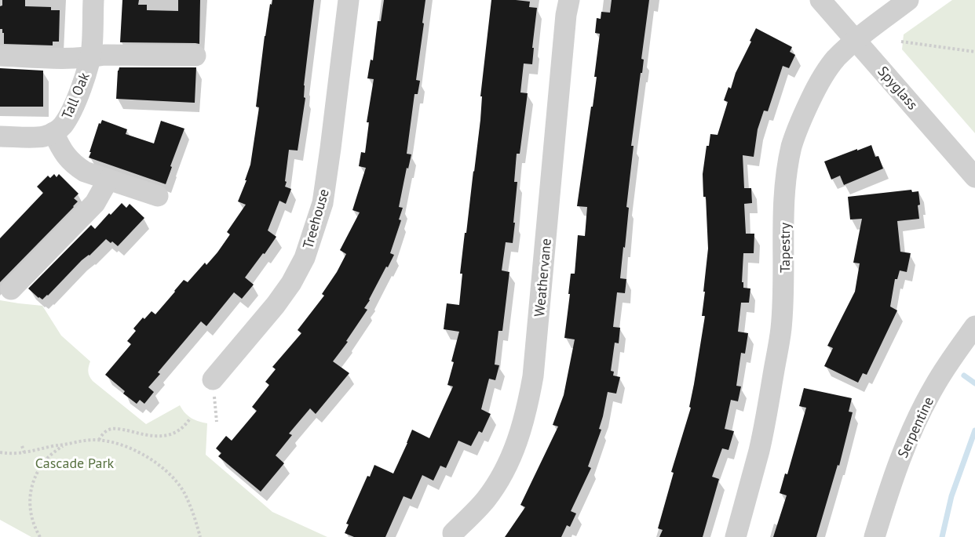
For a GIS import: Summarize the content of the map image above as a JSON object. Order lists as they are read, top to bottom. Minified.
{"streets":{"street":["Spyglass","Tall Oak","Treehouse","Tapestry","Weathervane","Serpentine"]},"crossings":[["Spyglass","Tapestry"]],"parks":["Cascade Park"]}
